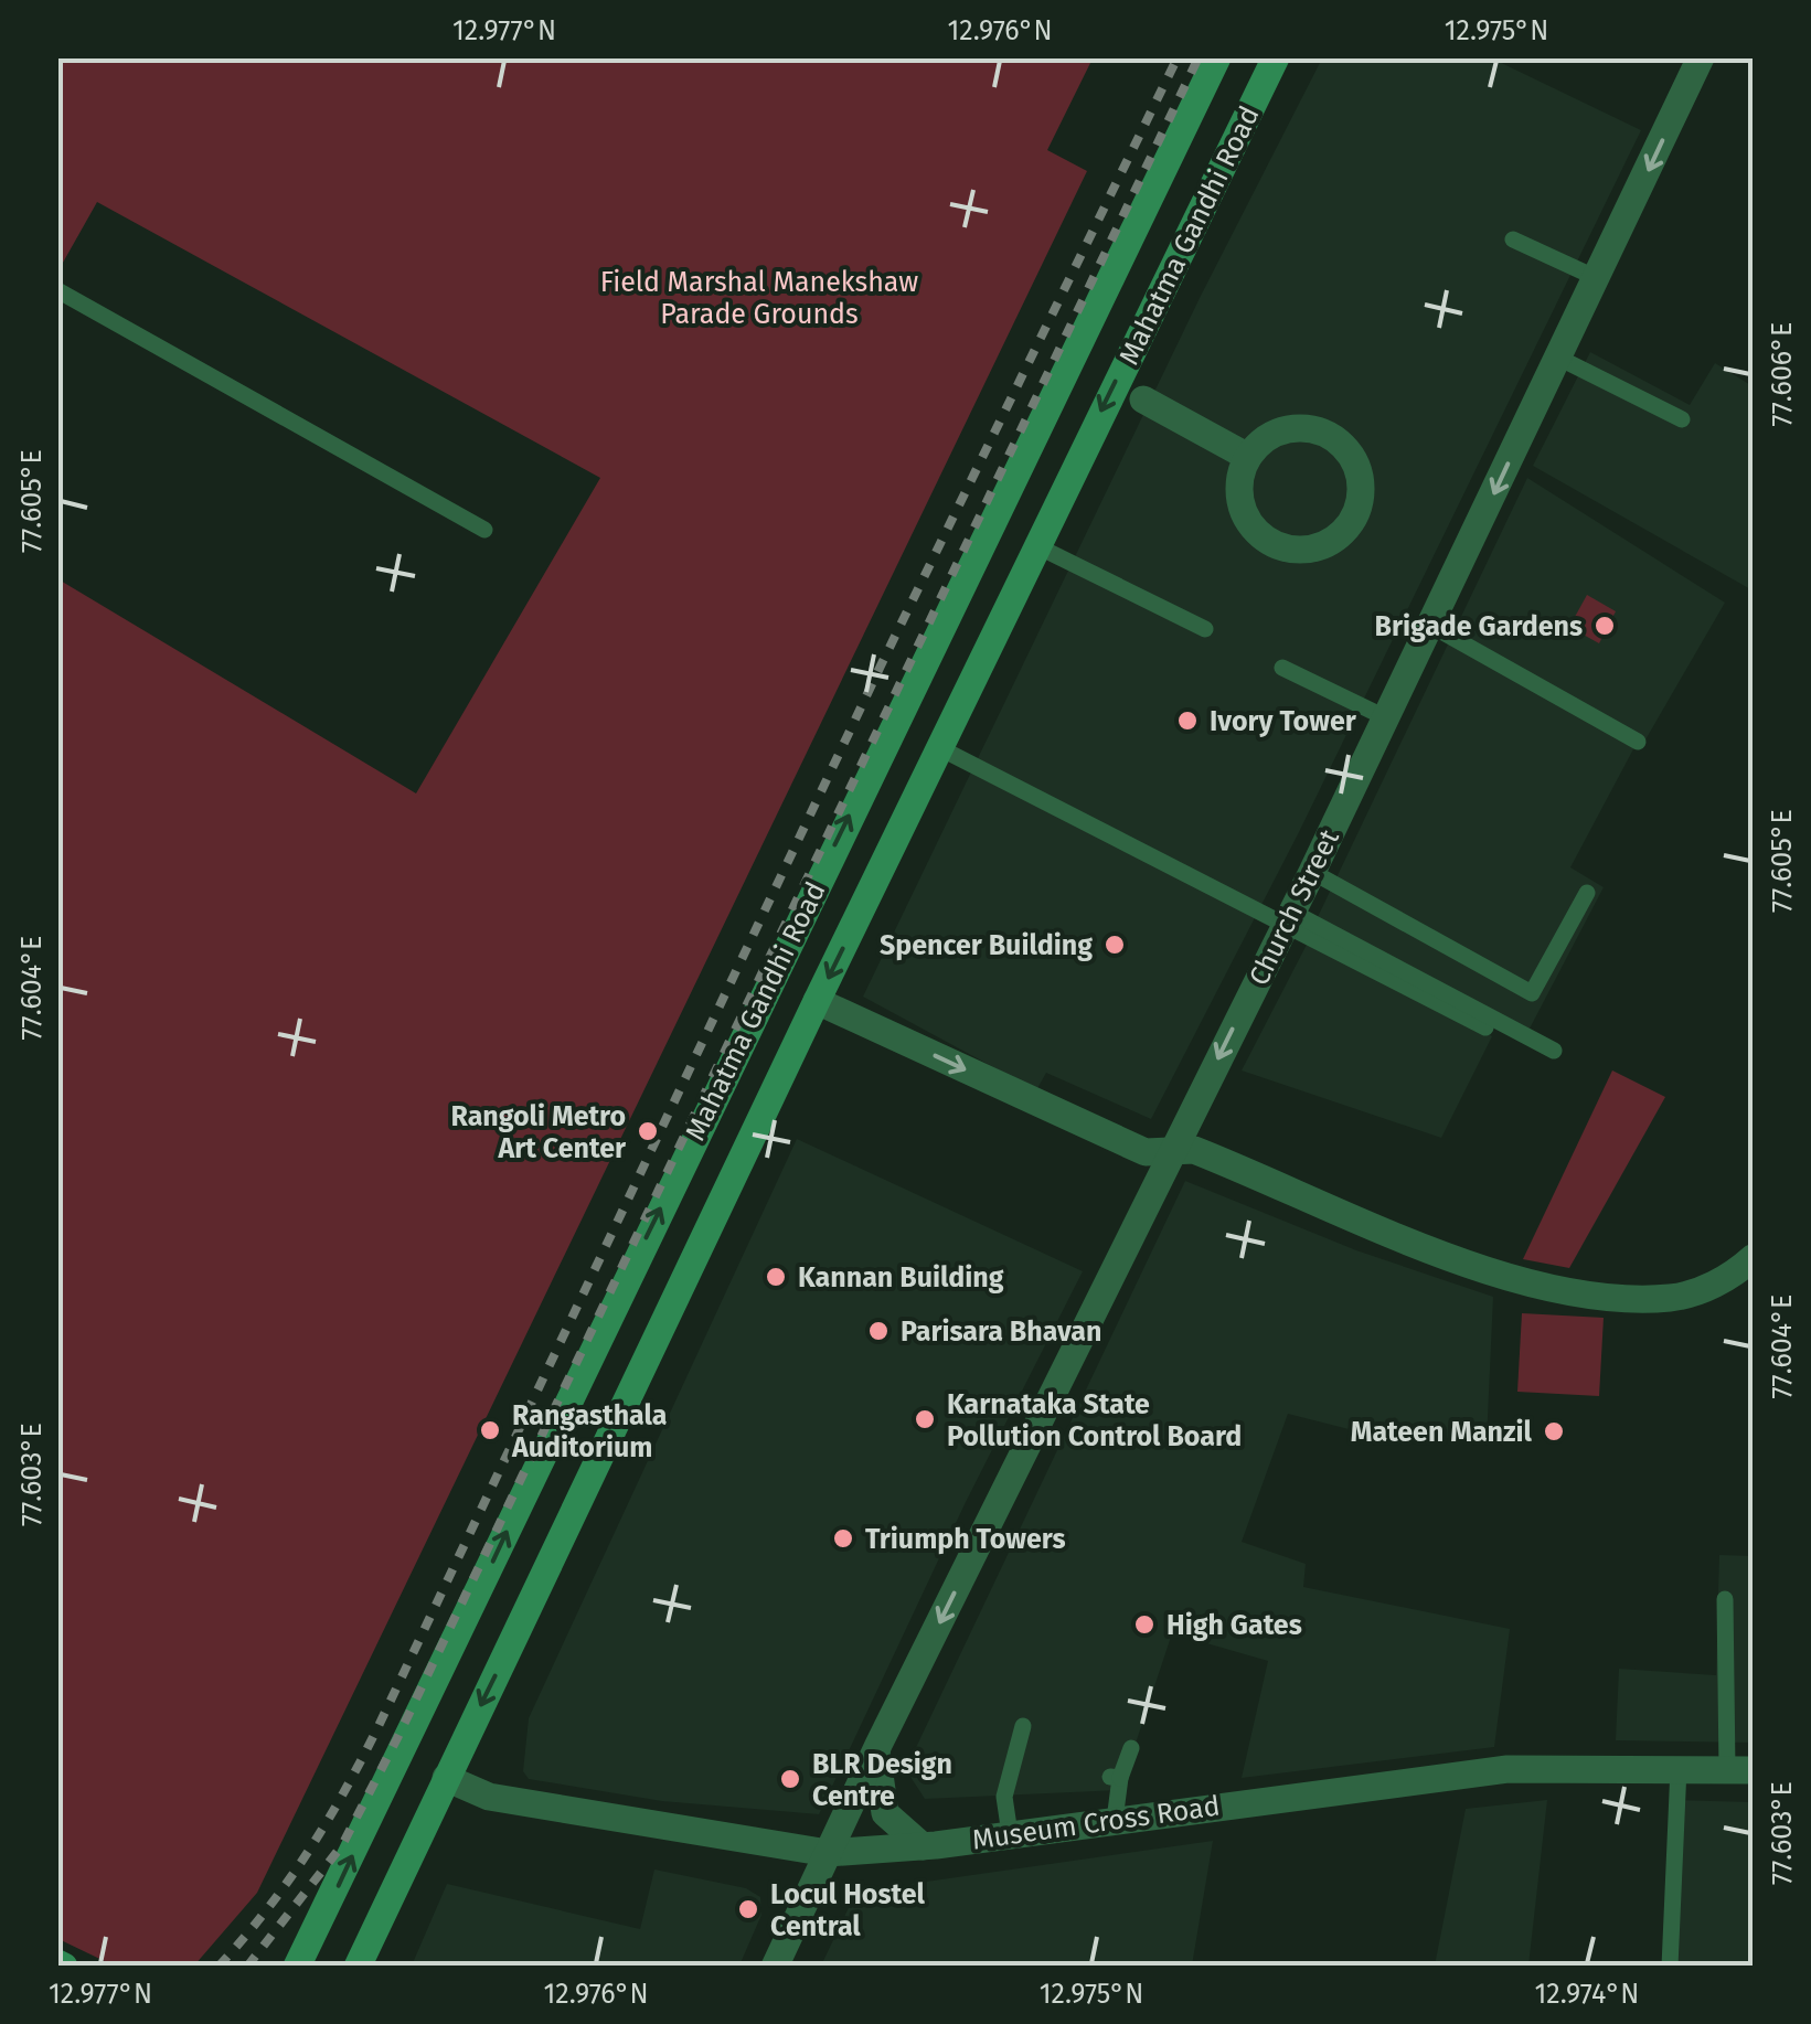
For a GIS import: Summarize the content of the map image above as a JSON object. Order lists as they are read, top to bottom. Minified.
{"streets":{"main road":["Mahatma Gandhi Road"],"street":["Church Street","Museum Cross Road"]},"crossings":[["Mahatma Gandhi Road","Museum Cross Road"],["Church Street","Museum Cross Road"]],"one_way":["Church Street"],"parks":["Field Marshal Manekshaw Parade Grounds"],"places":["Brigade Gardens","Ivory Tower","Spencer Building","Rangoli Metro Art Center","Kannan Building","Parisara Bhavan","Karnataka State Pollution Control Board","Rangasthala Auditorium","Mateen Manzil","Triumph Towers","High Gates","BLR Design Centre","Locul Hostel Central"],"coordinates":["12.977°N","12.976°N","12.975°N","77.606°E","77.605°E","77.604°E","77.603°E","12.974°N"]}
